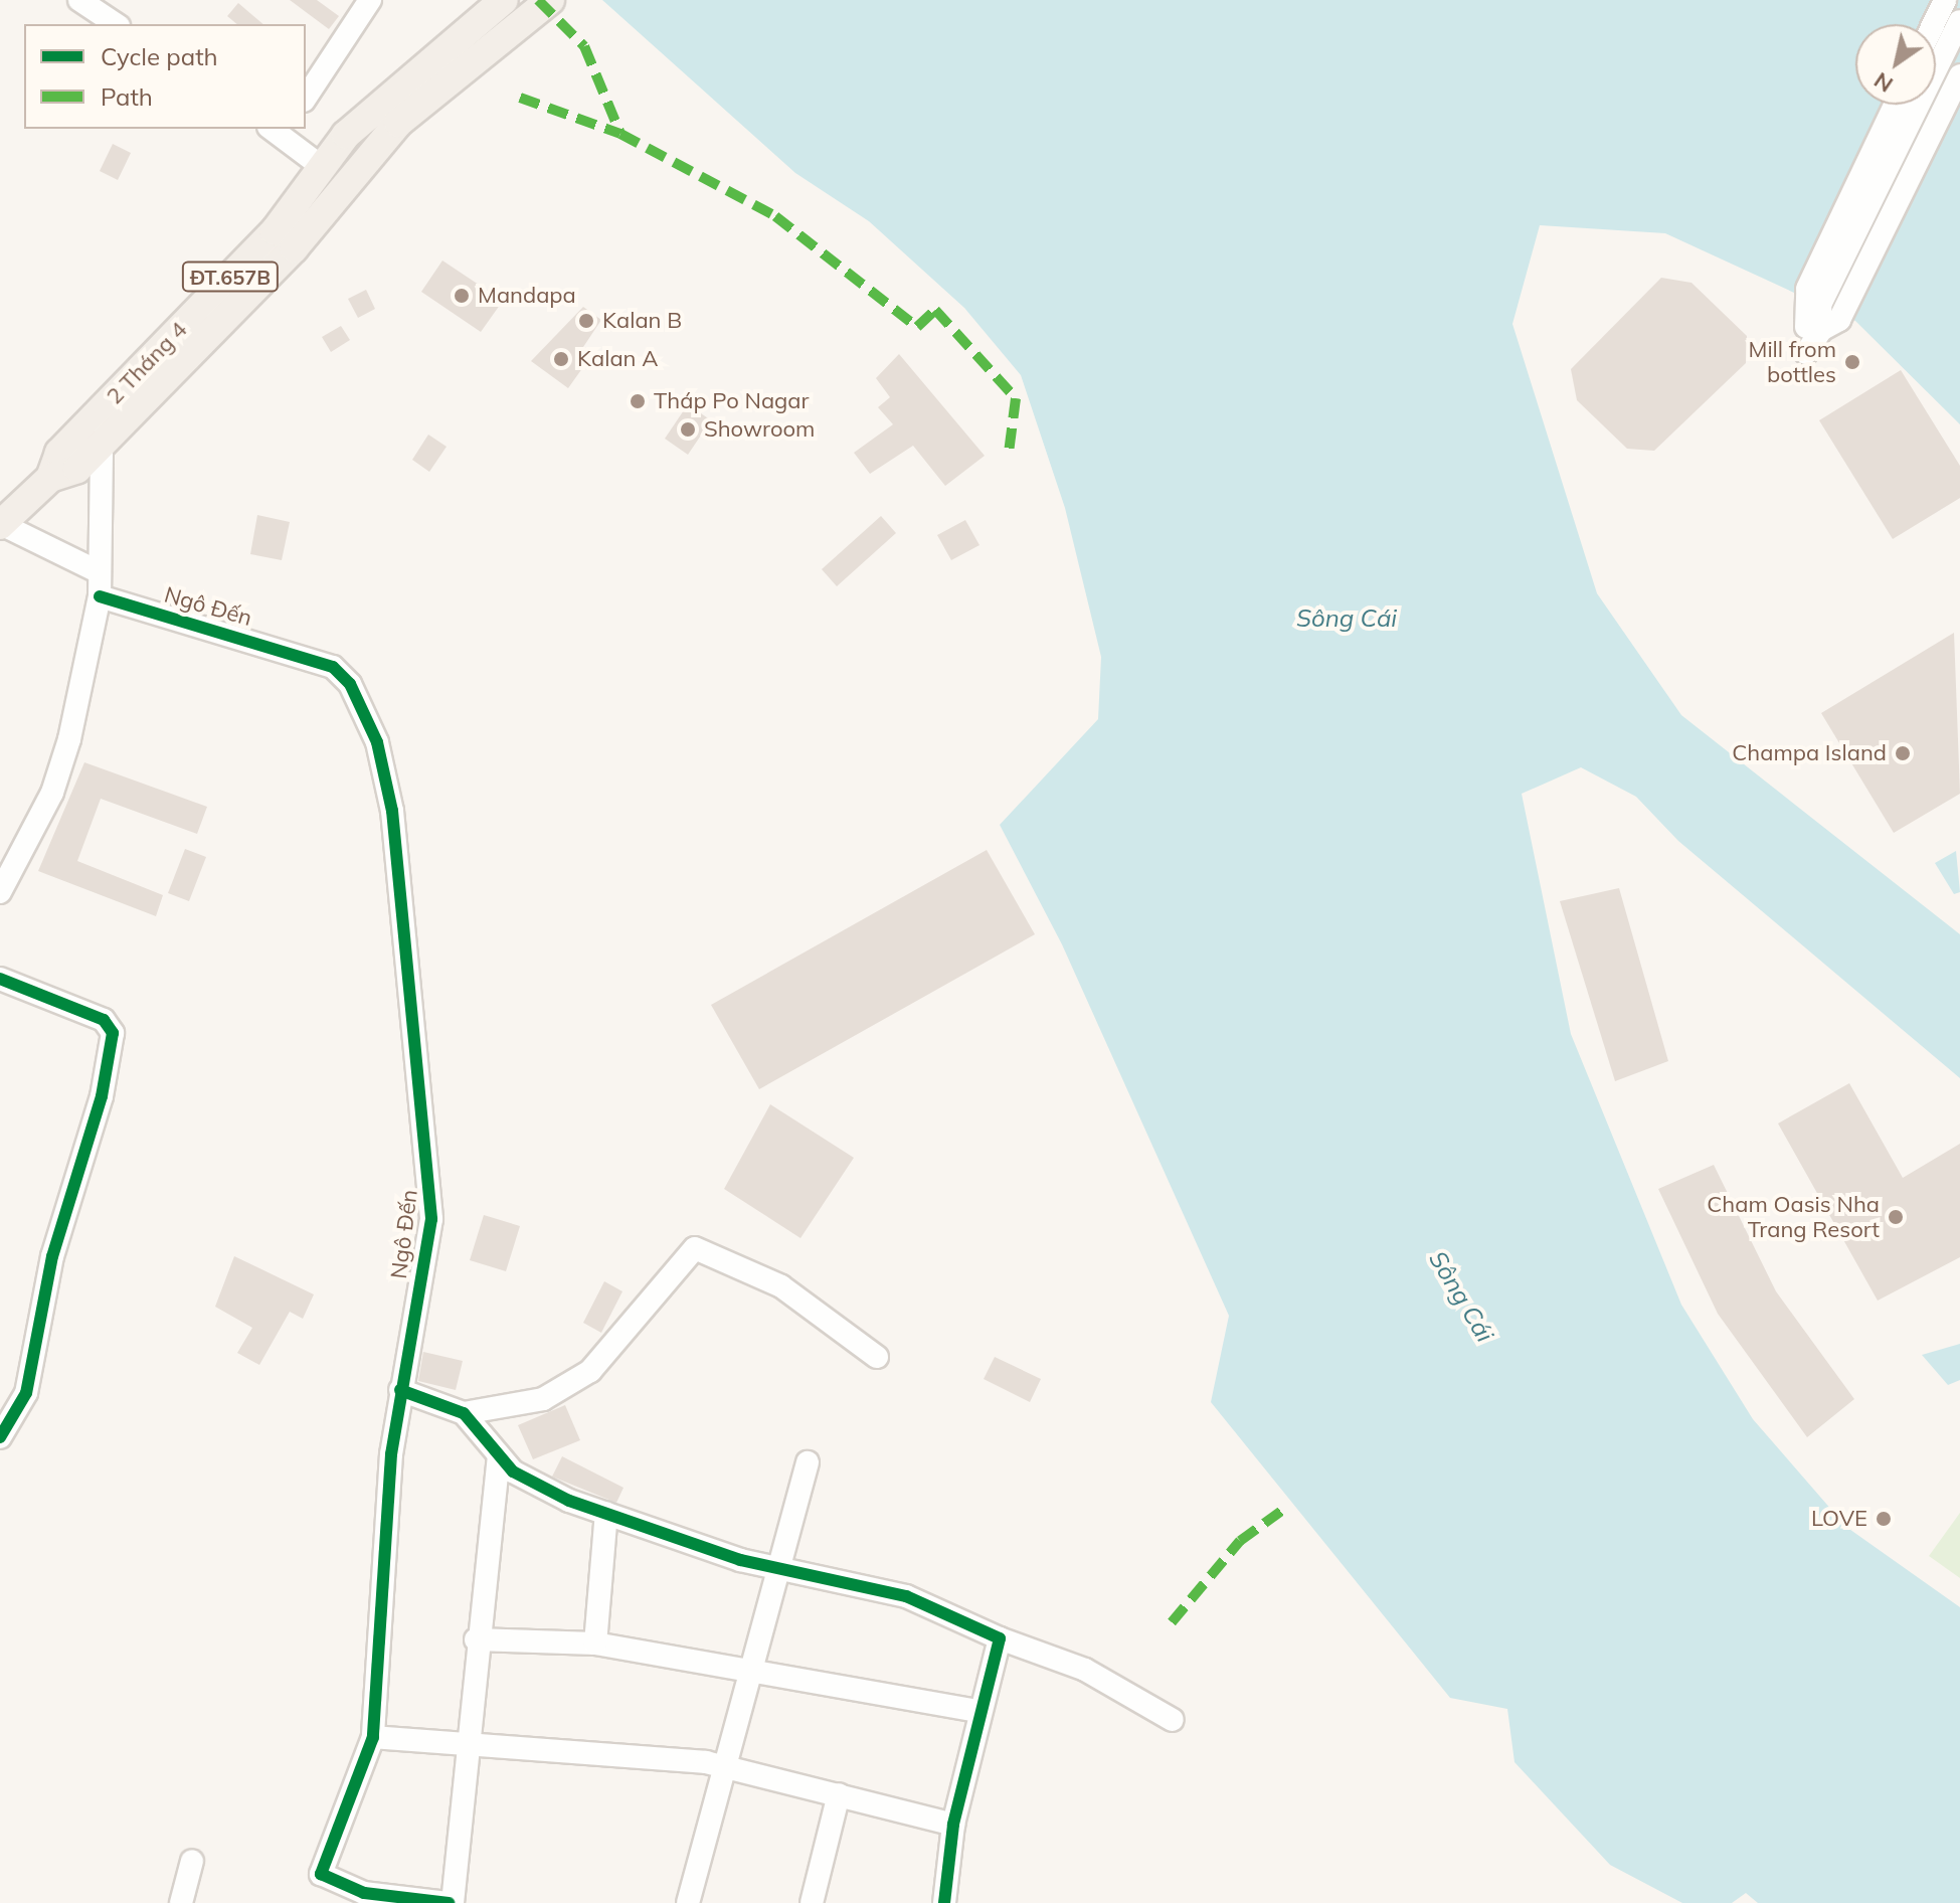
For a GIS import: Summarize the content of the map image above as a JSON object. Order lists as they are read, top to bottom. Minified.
{"streets":{"main road":["ĐT.657B","2 Tháng 4"],"street":["Ngô Đến"]},"crossings":[["ĐT.657B","2 Tháng 4"]],"water":["Sông Cái"],"places":["Mandapa","Kalan B","Kalan A","Mill from bottles","Tháp Po Nagar","Showroom","Champa Island","Cham Oasis Nha Trang Resort","LOVE"],"legend":["Cycle path","Path"],"north":"bottom left"}
